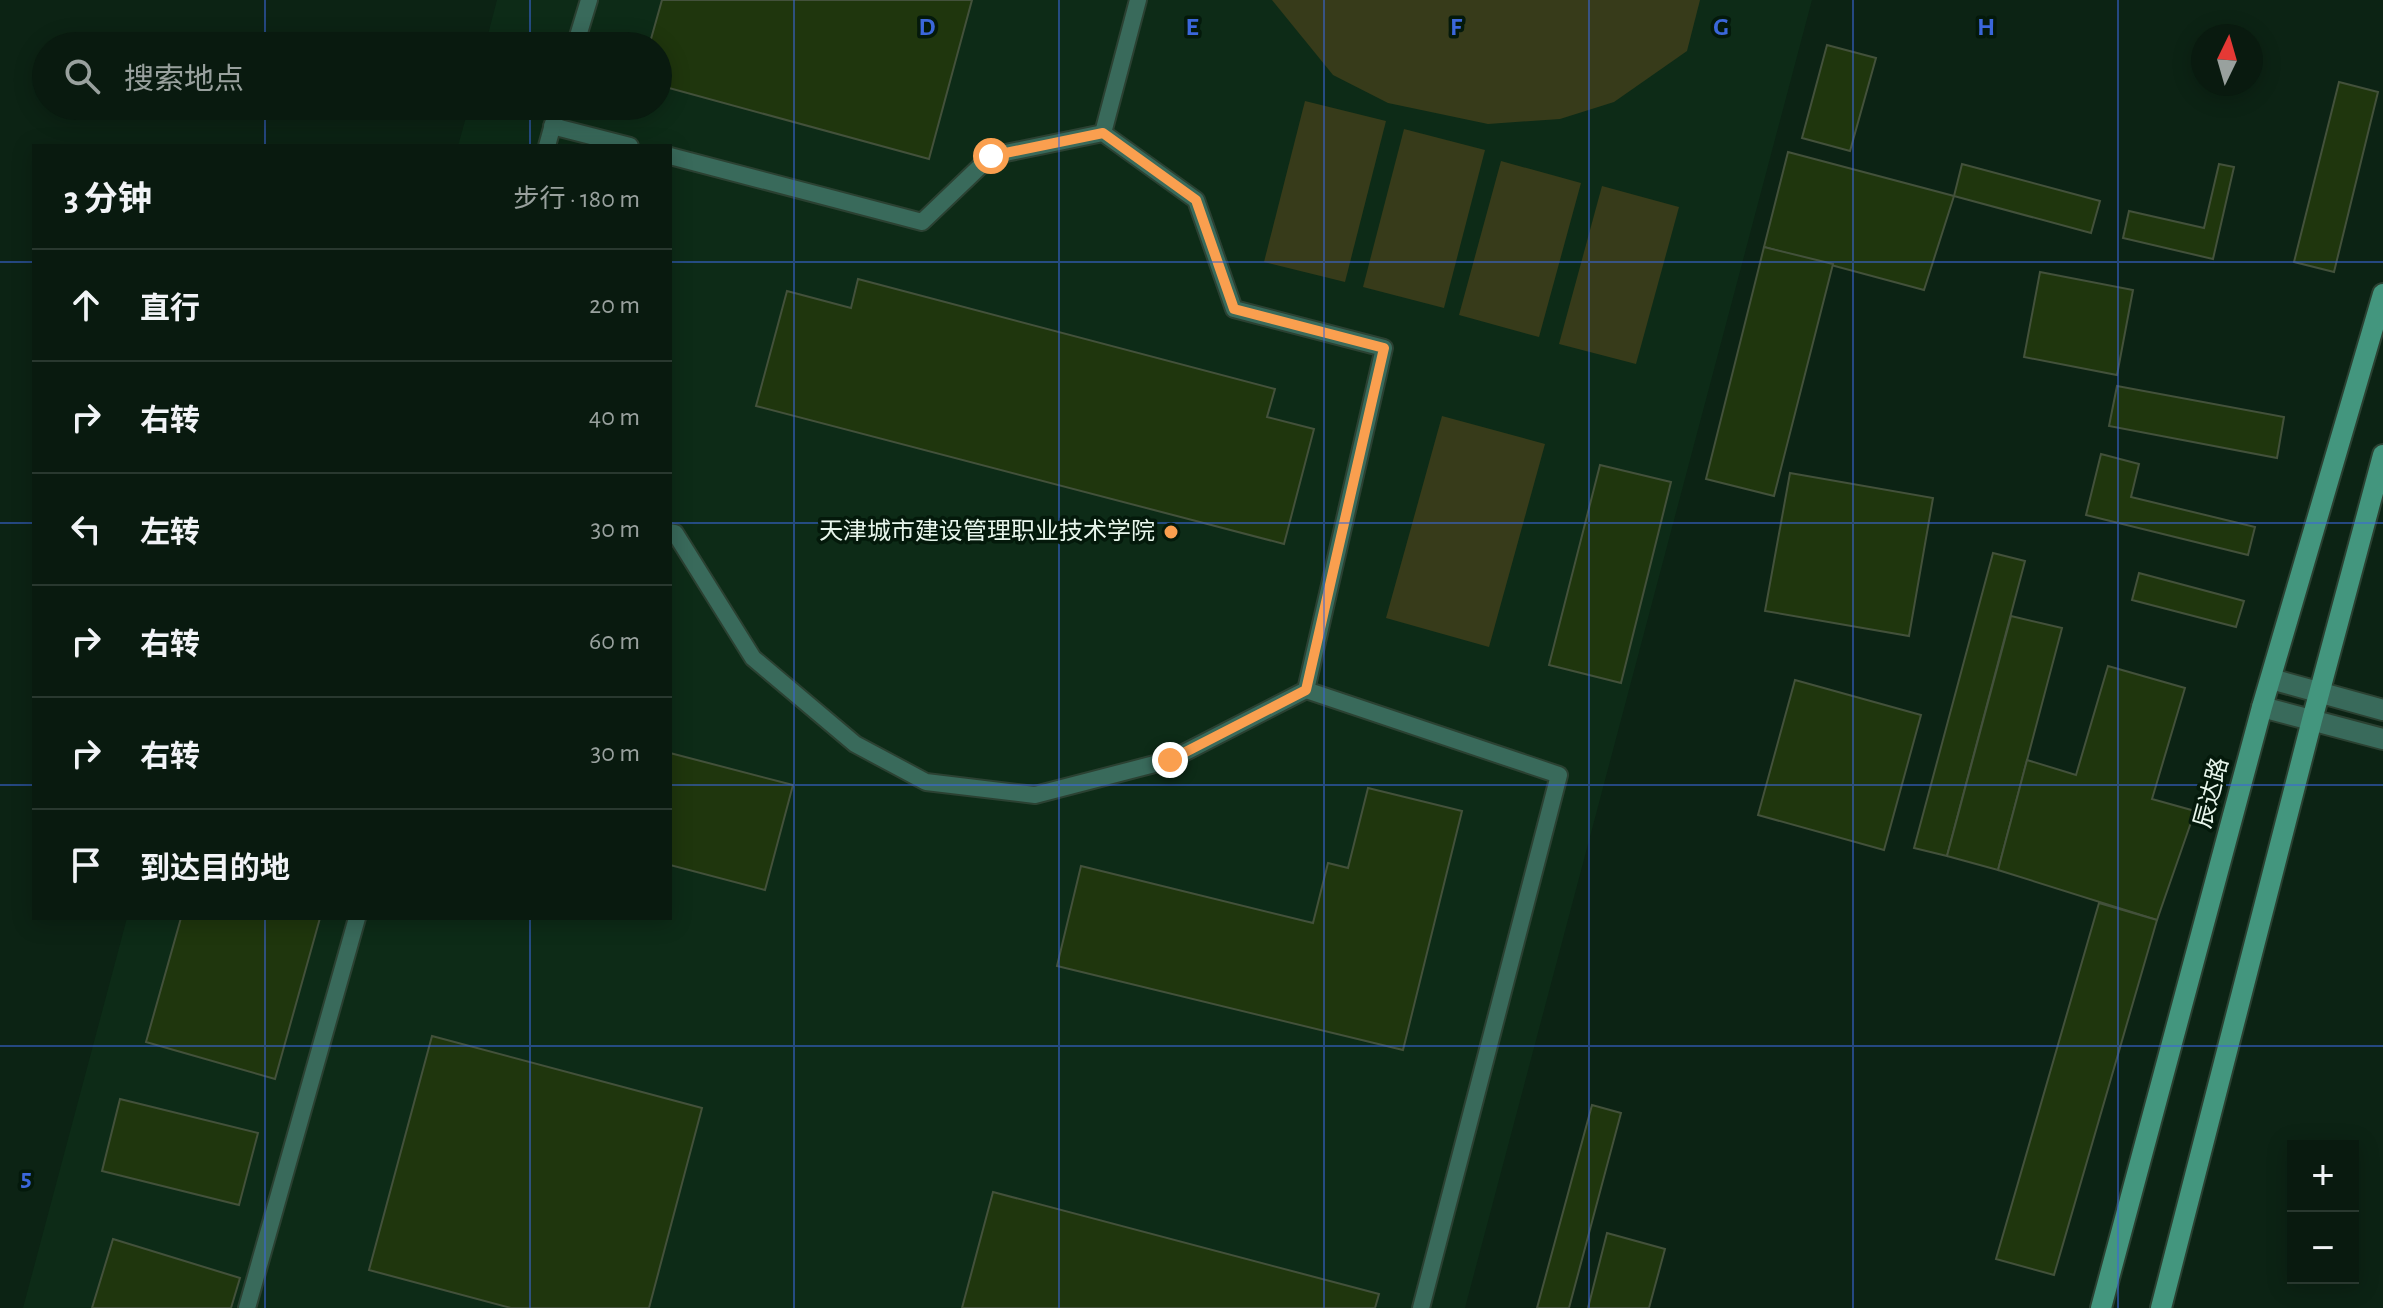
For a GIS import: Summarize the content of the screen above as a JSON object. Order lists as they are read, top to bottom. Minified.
{"streets":{"street":["辰达路"]},"places":["天津城市建设管理职业技术学院"],"north":"top","page":{"search":"搜索地点","heading":["3 分钟","步行 · 180 m"],"list":[["直行","20 m"],["右转","40 m"],["左转","30 m"],["右转","60 m"],["右转","30 m"],"到达目的地"],"map_buttons":["+","−"]},"grid":{"columns":["D","E","F","G","H"],"rows":["5"]}}
